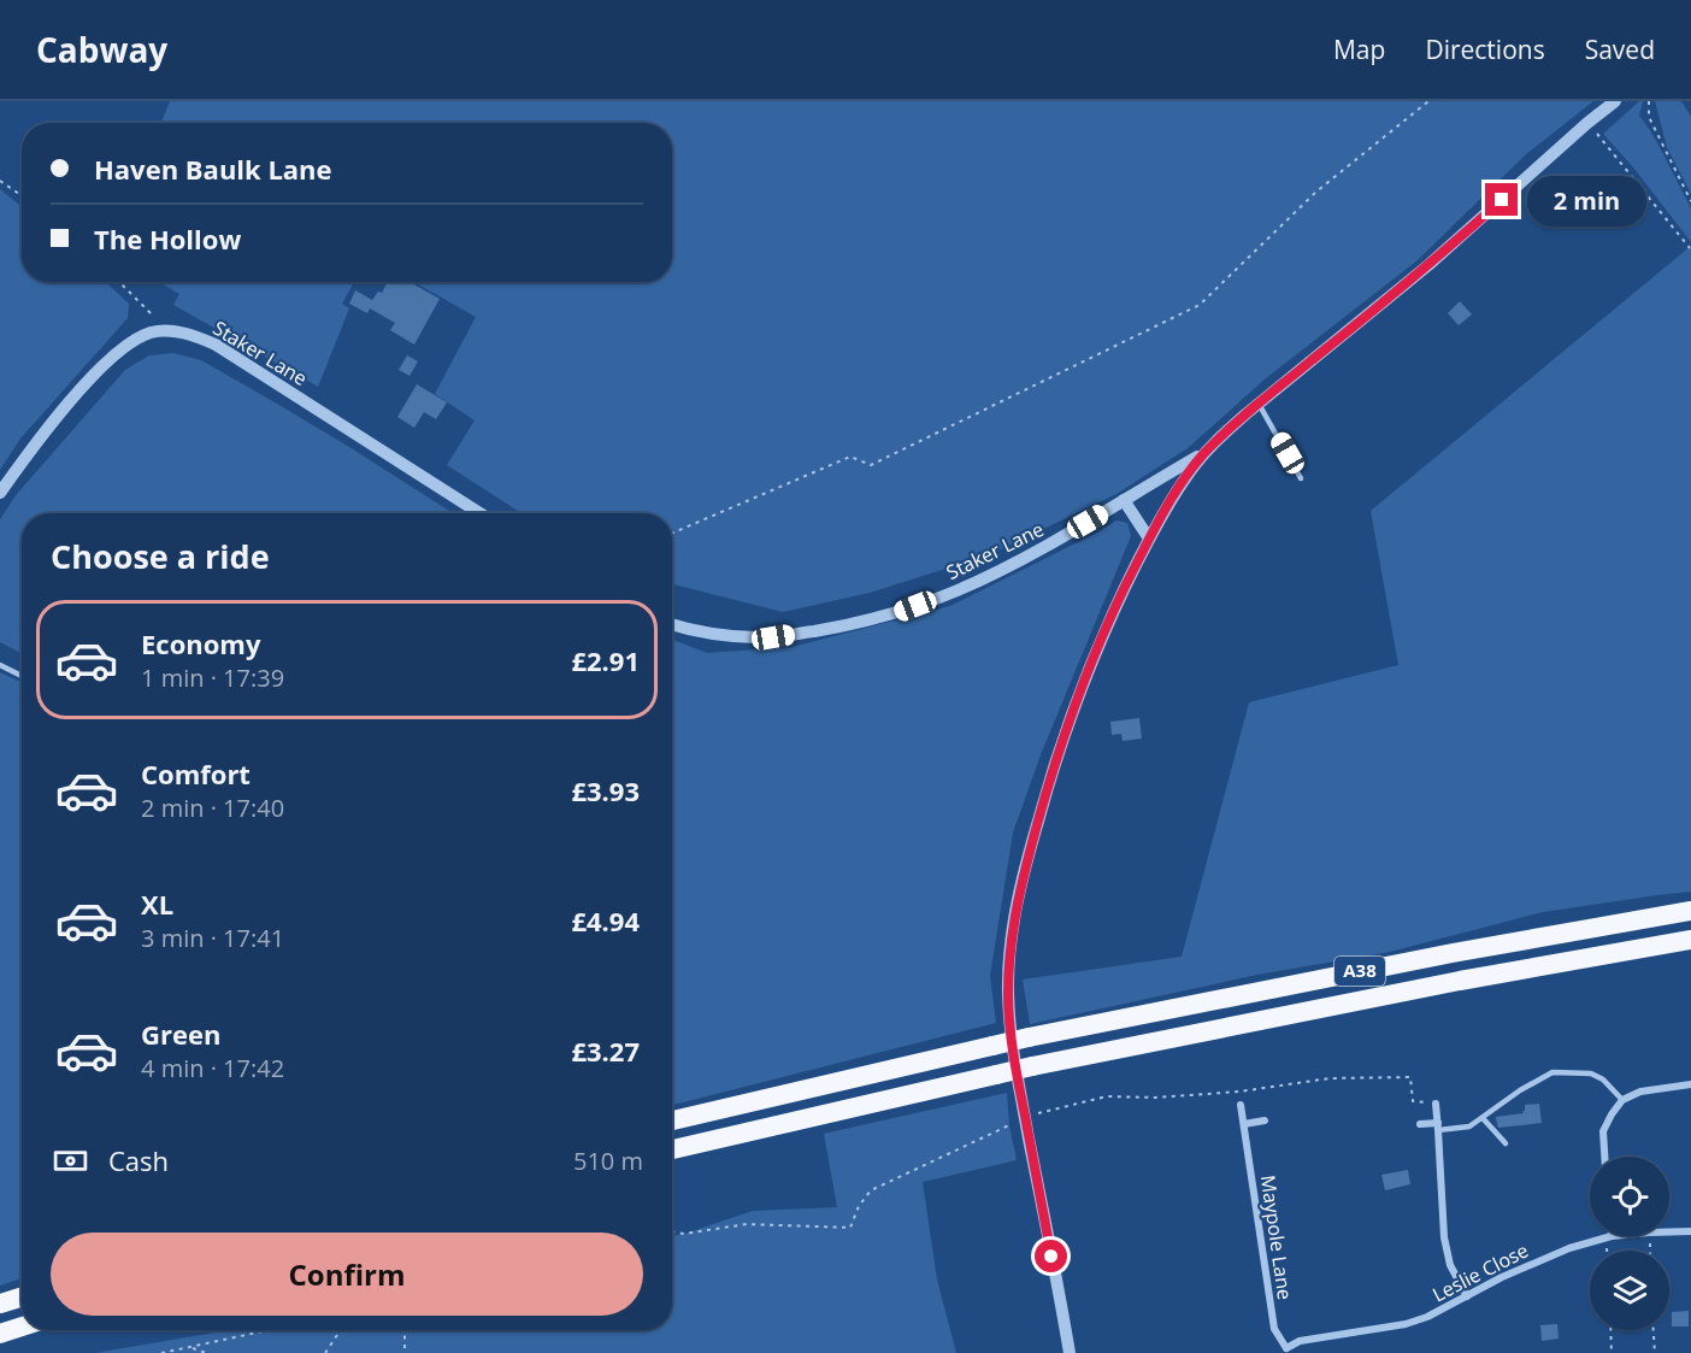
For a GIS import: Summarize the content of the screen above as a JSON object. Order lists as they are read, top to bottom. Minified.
{"streets":{"highway":["A38"],"street":["Staker Lane","Maypole Lane","Leslie Close"]},"crossings":[["Maypole Lane","Leslie Close"]],"page":{"header":"Cabway","nav":["Map","Directions","Saved"],"banner":["Haven Baulk Lane","The Hollow"],"bubble":"2 min","heading":"Choose a ride","list":[{"name":"Economy","note":"1 min · 17:39","value":"£2.91"},{"name":"Comfort","note":"2 min · 17:40","value":"£3.93"},{"name":"XL","note":"3 min · 17:41","value":"£4.94"},{"name":"Green","note":"4 min · 17:42","value":"£3.27"}],"pay":["Cash","510 m"],"buttons":"Confirm"}}
